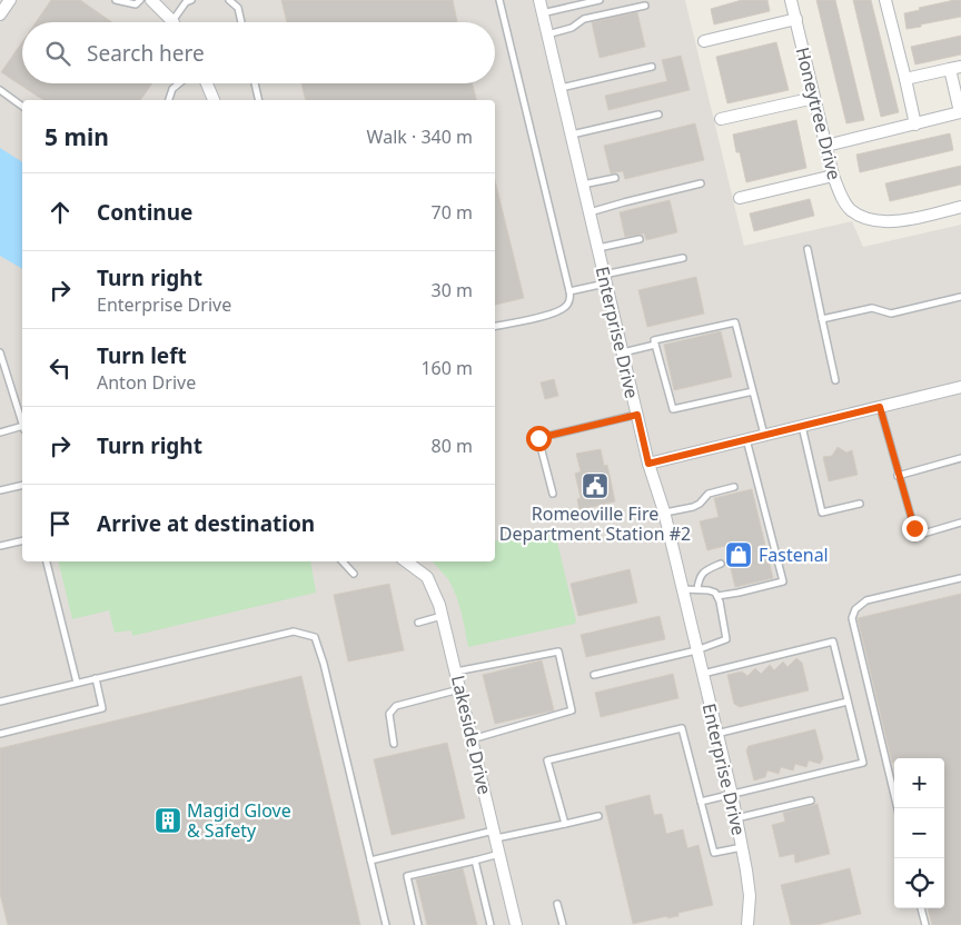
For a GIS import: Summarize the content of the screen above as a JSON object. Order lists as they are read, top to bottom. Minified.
{"streets":{"street":["Honeytree Drive","Enterprise Drive","Lakeside Drive"]},"places":{"public building":["Romeoville Fire Department Station #2"],"shop":["Fastenal"],"building":["Magid Glove & Safety"]},"page":{"search":"Search here","heading":["5 min","Walk · 340 m"],"list":[["Continue","70 m"],["Turn right","Enterprise Drive","30 m"],["Turn left","Anton Drive","160 m"],["Turn right","80 m"],"Arrive at destination"],"map_buttons":["+","−"]}}
